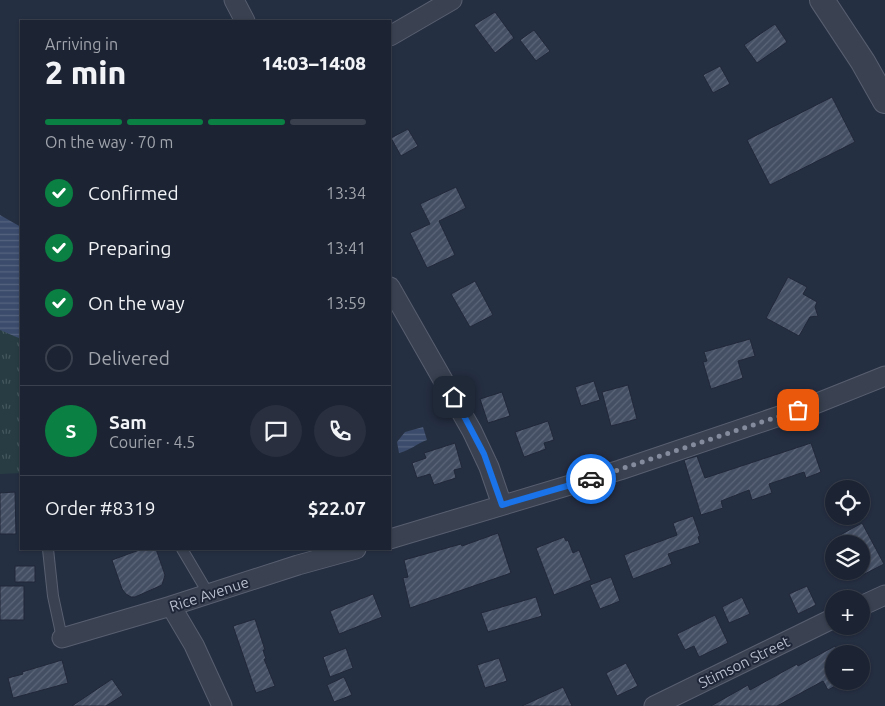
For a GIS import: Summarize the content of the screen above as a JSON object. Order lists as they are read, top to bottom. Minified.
{"streets":{"street":["Rice Avenue","Stimson Street"]},"page":{"heading":["2 min","Arriving in","14:03–14:08"],"panel":["Sam","Courier · 4.5","Order #8319","$22.07"],"bar":"On the way · 70 m","list":[["Confirmed","13:34"],["Preparing","13:41"],["On the way","13:59"],"Delivered"],"round":"S","map_buttons":["+","−"]}}
